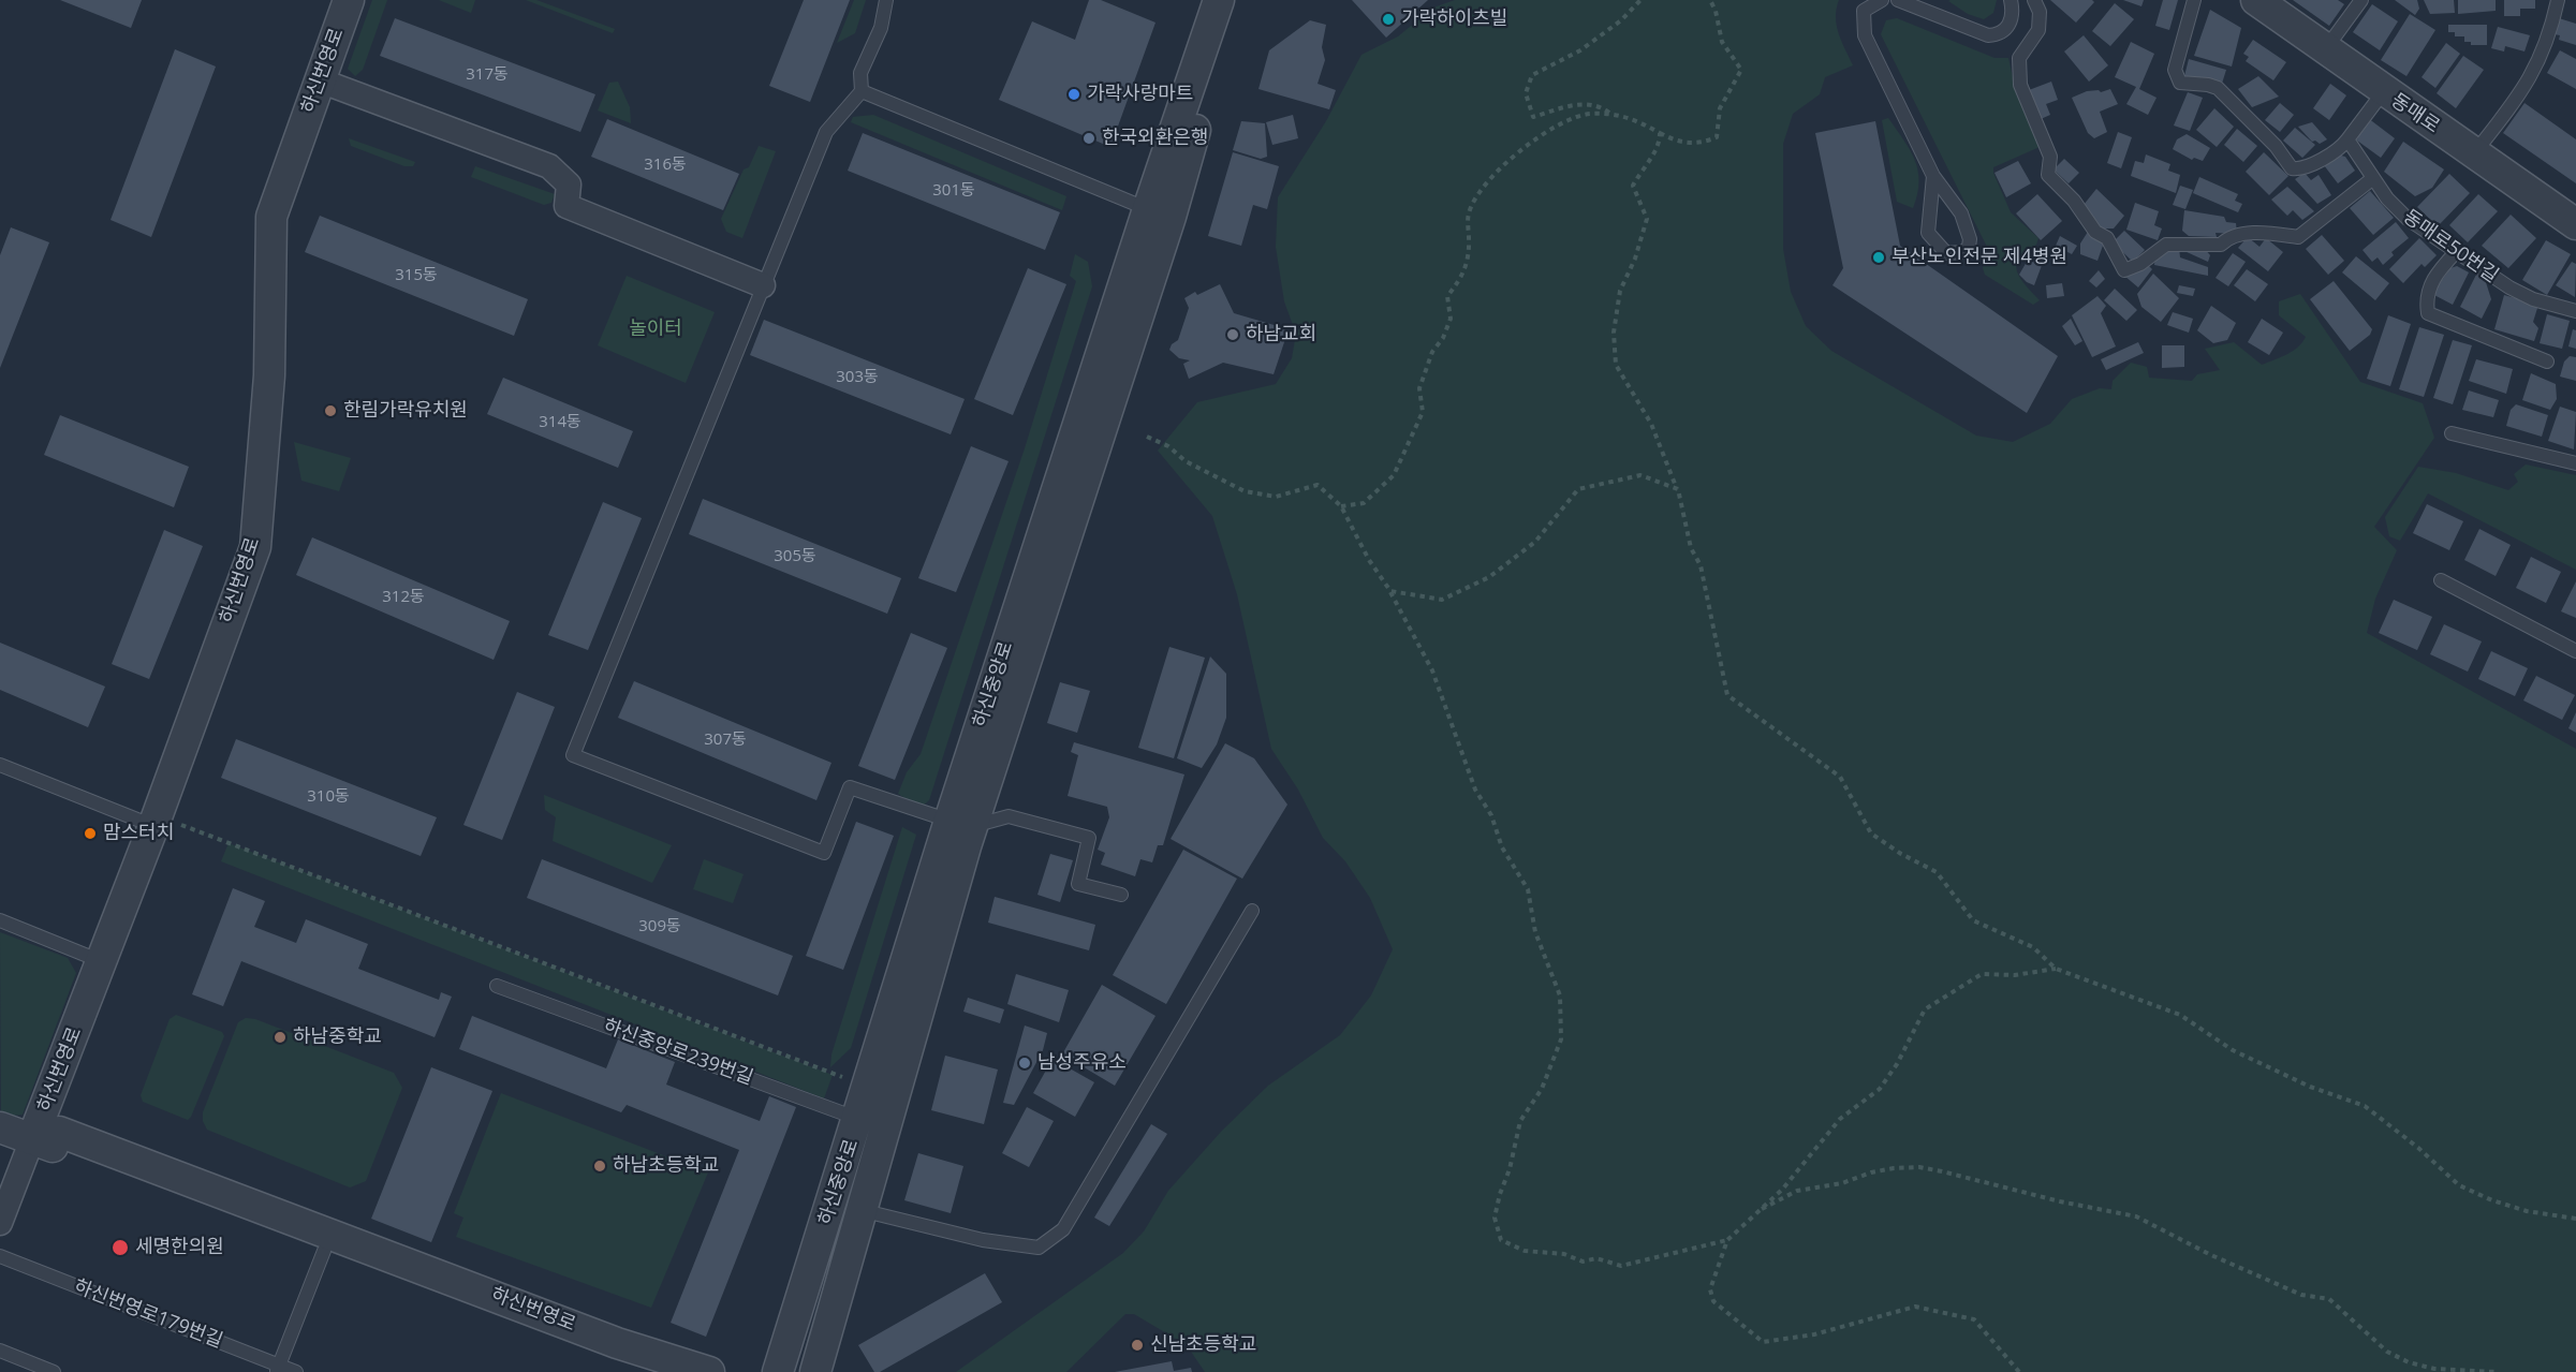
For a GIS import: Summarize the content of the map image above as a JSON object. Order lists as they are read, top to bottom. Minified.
{"streets":{"street":["하신번영로","동매로","하신중앙로"],"lane":["동매로50번길","하신중앙로239번길","하신번영로179번길"]},"crossings":[["하신중앙로","하신중앙로239번길"]],"parks":["놀이터"],"places":["가락하이츠빌","가락사랑마트","한국외환은행","부산노인전문 제4병원","하남교회","한림가락유치원","맘스터치","하남중학교","남성주유소","하남초등학교","세명한의원","신남초등학교"],"house_numbers":["317동","316동","301동","315동","303동","314동","305동","312동","307동","310동","309동"]}
